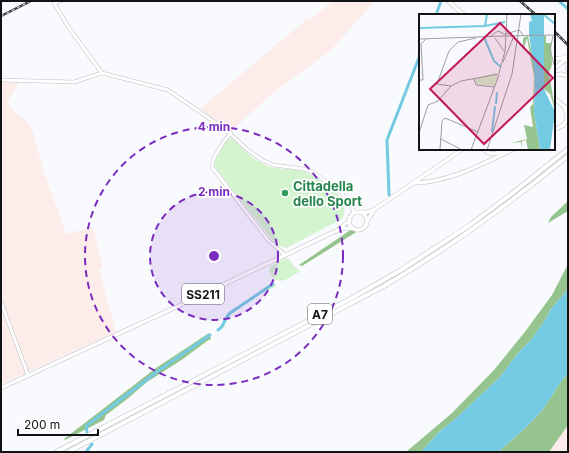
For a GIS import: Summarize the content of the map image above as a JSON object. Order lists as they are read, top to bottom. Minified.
{"streets":{"highway":["A7"],"main road":["SS211"]},"places":["Cittadella dello Sport"],"scale_bar":"200 m","rings":["4 min","2 min"]}
